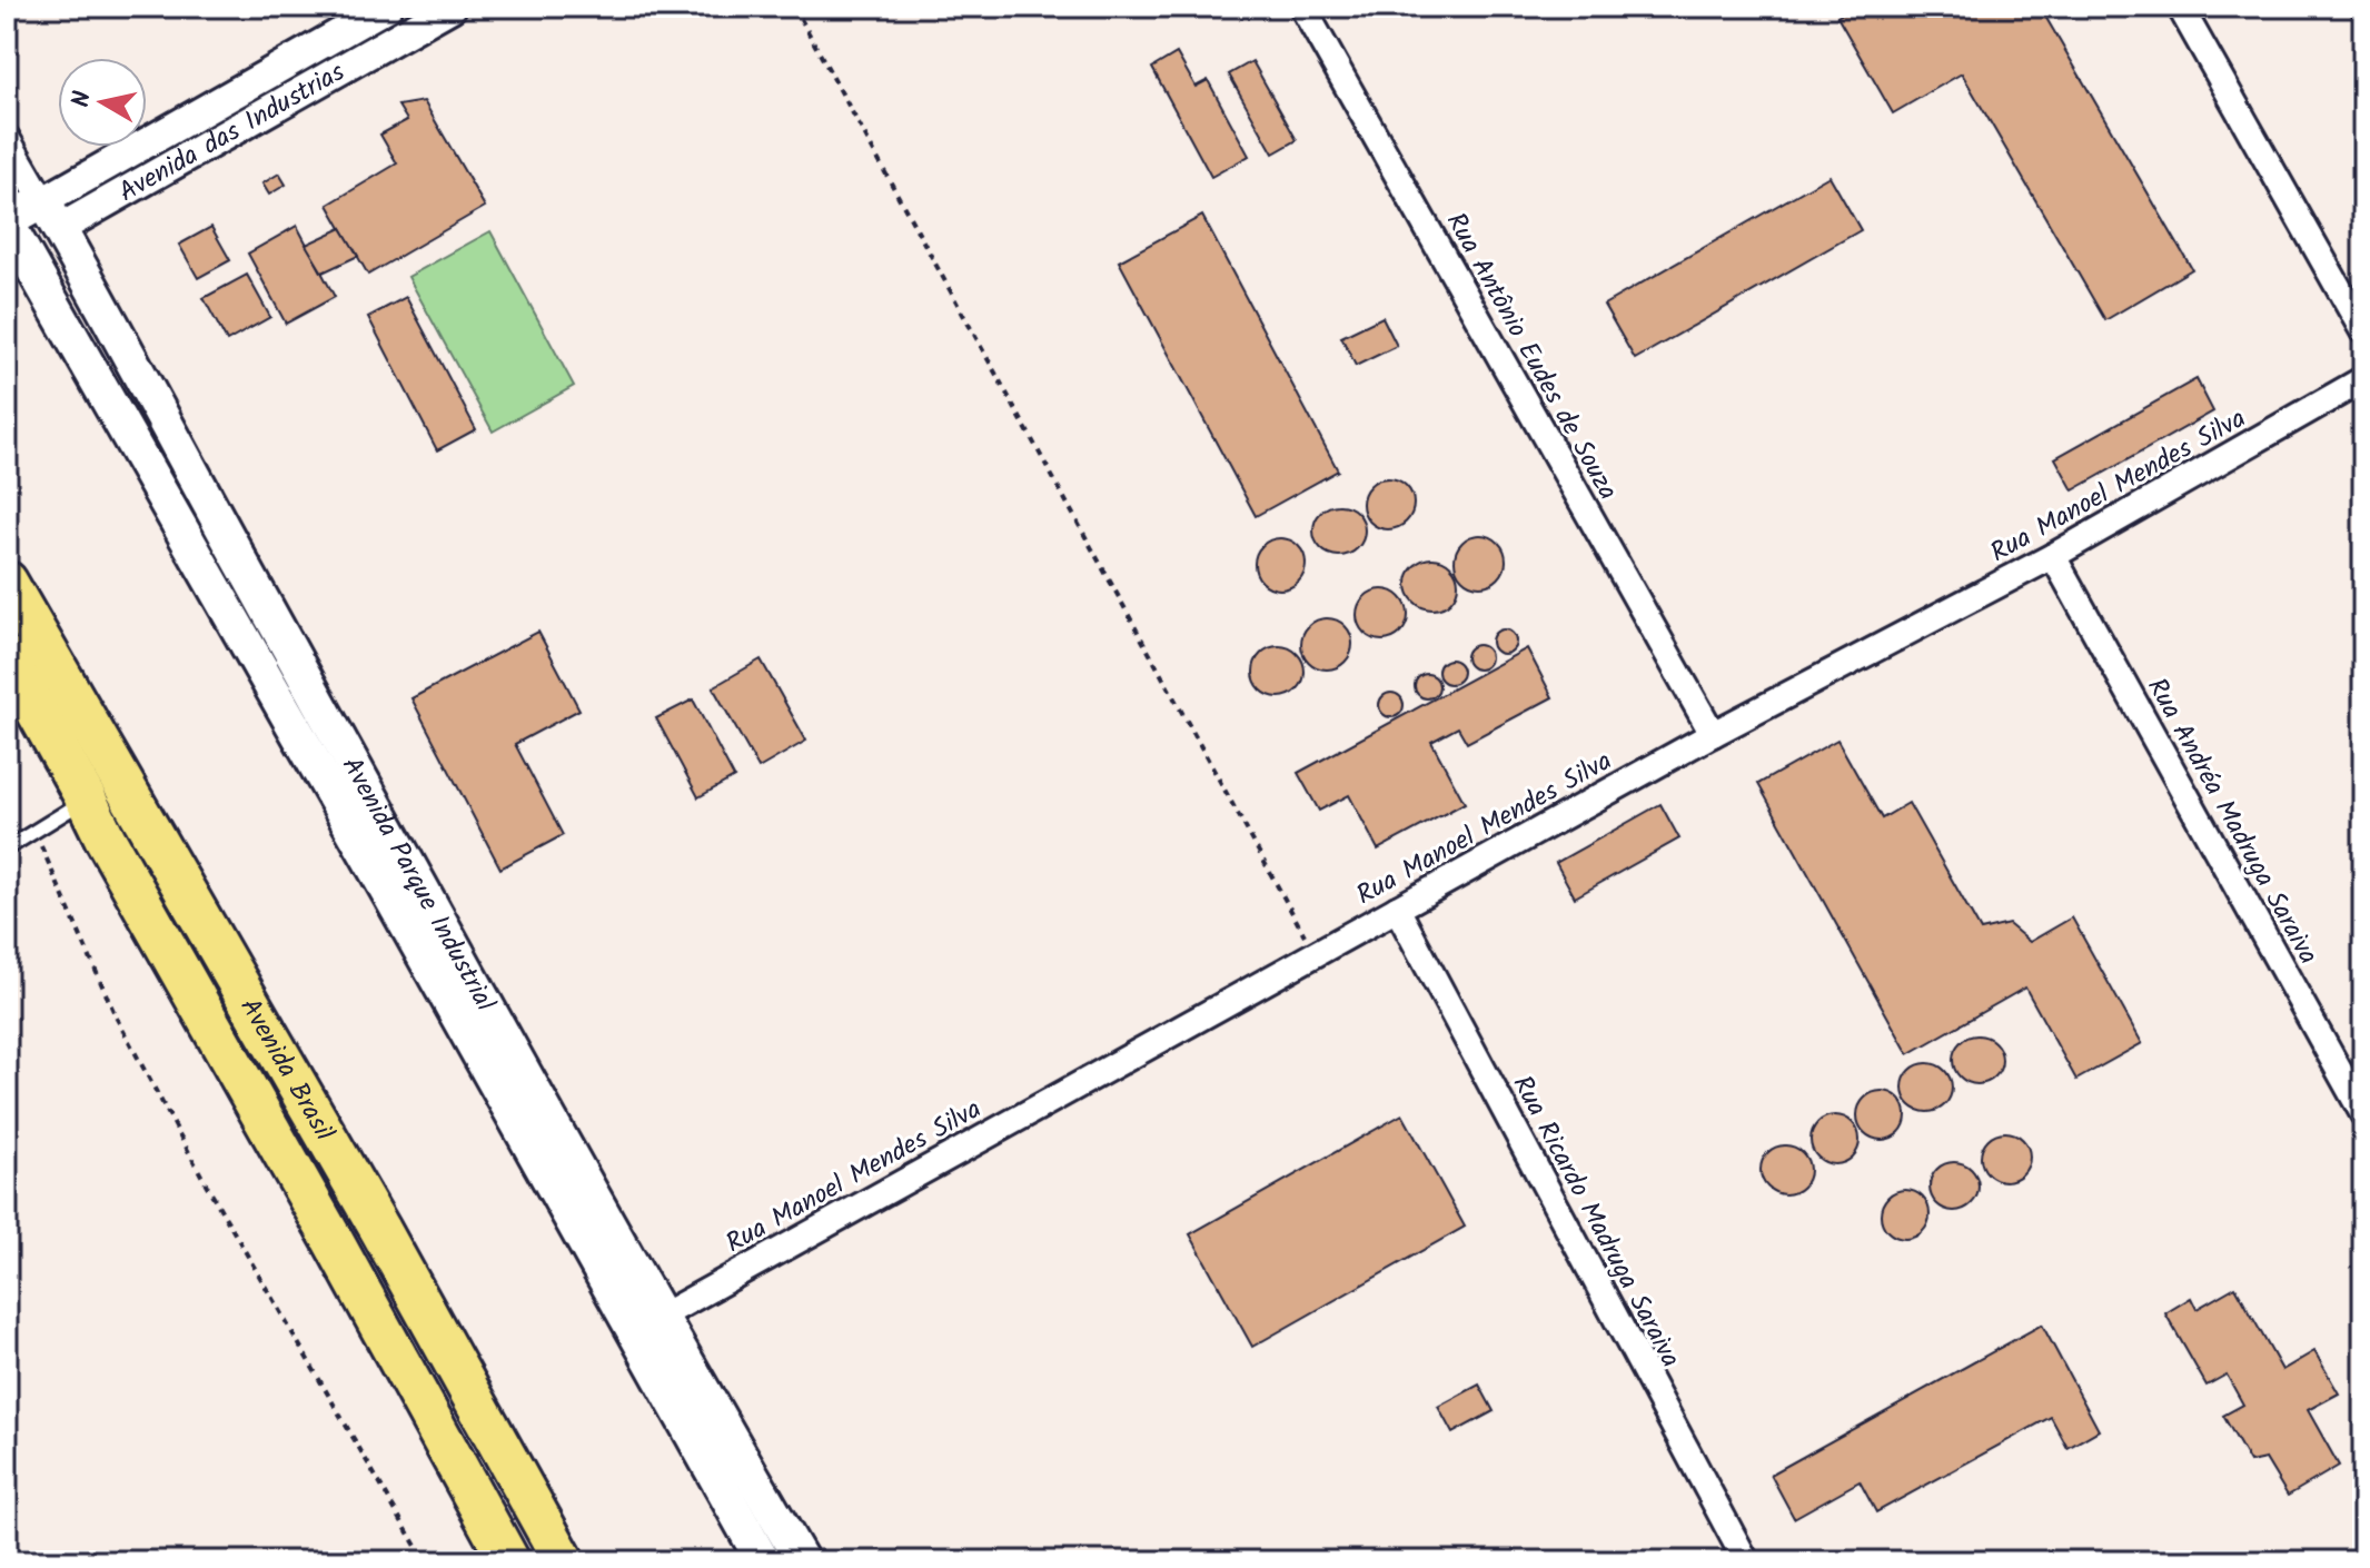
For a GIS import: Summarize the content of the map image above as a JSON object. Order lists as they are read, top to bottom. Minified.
{"streets":{"highway":["Avenida Brasil"],"main road":["Avenida das Industrias","Avenida Parque Industrial"],"street":["Rua Antônio Eudes de Souza","Rua Manoel Mendes Silva","Rua Andréa Madruga Saraiva","Rua Ricardo Madruga Saraiva"]},"crossings":[["Avenida das Industrias","Avenida Parque Industrial"],["Rua Antônio Eudes de Souza","Rua Manoel Mendes Silva"],["Rua Manoel Mendes Silva","Rua Andréa Madruga Saraiva"],["Rua Manoel Mendes Silva","Avenida Parque Industrial"],["Rua Manoel Mendes Silva","Rua Ricardo Madruga Saraiva"]],"north":"left"}
